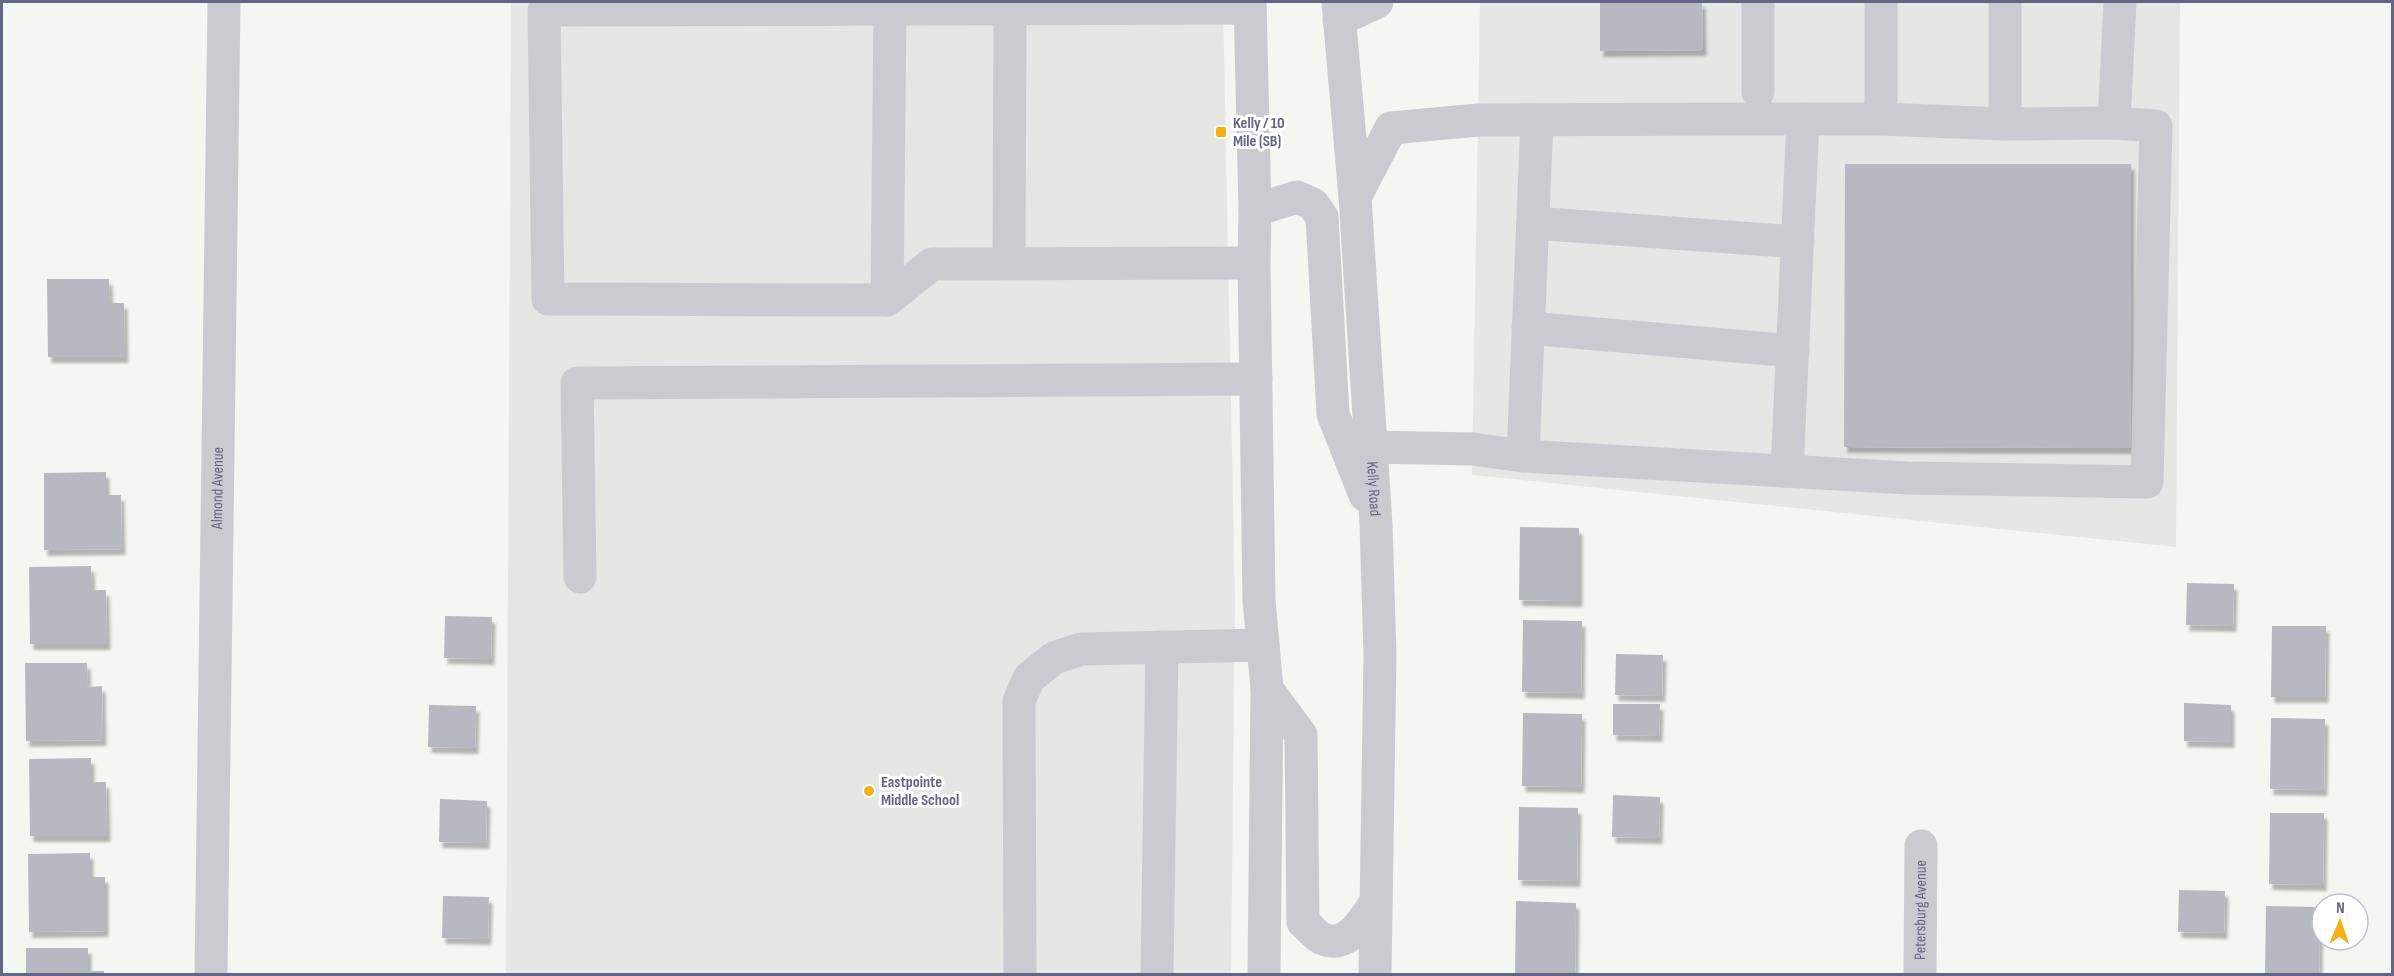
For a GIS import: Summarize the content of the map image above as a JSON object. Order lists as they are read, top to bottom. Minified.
{"streets":{"street":["Kelly Road","Almond Avenue","Petersburg Avenue"]},"places":{"transit":["Kelly / 10 Mile (SB)"],"other":["Eastpointe Middle School"]},"north":"top"}
